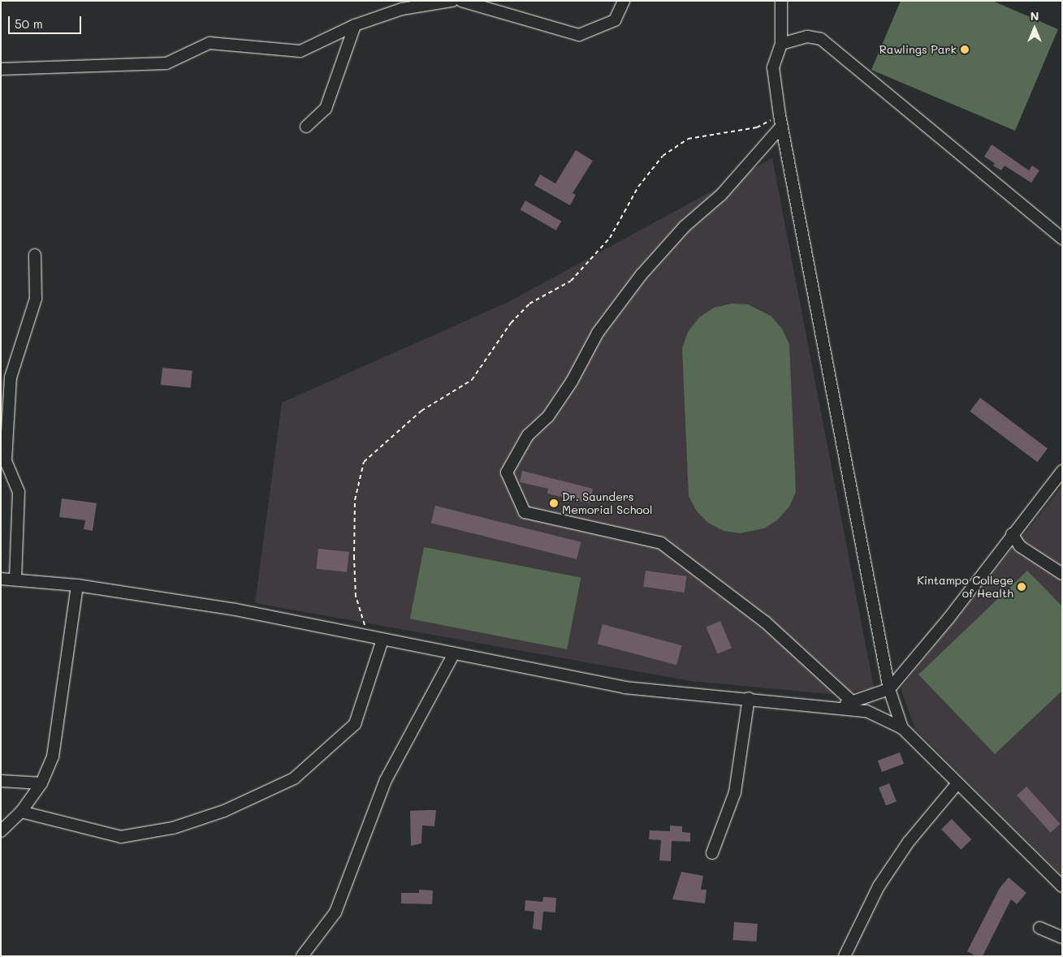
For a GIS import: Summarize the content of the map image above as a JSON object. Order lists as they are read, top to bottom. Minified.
{"places":["Rawlings Park","Dr. Saunders Memorial School","Kintampo College of Health"],"scale_bar":"50 m","north":"top"}
